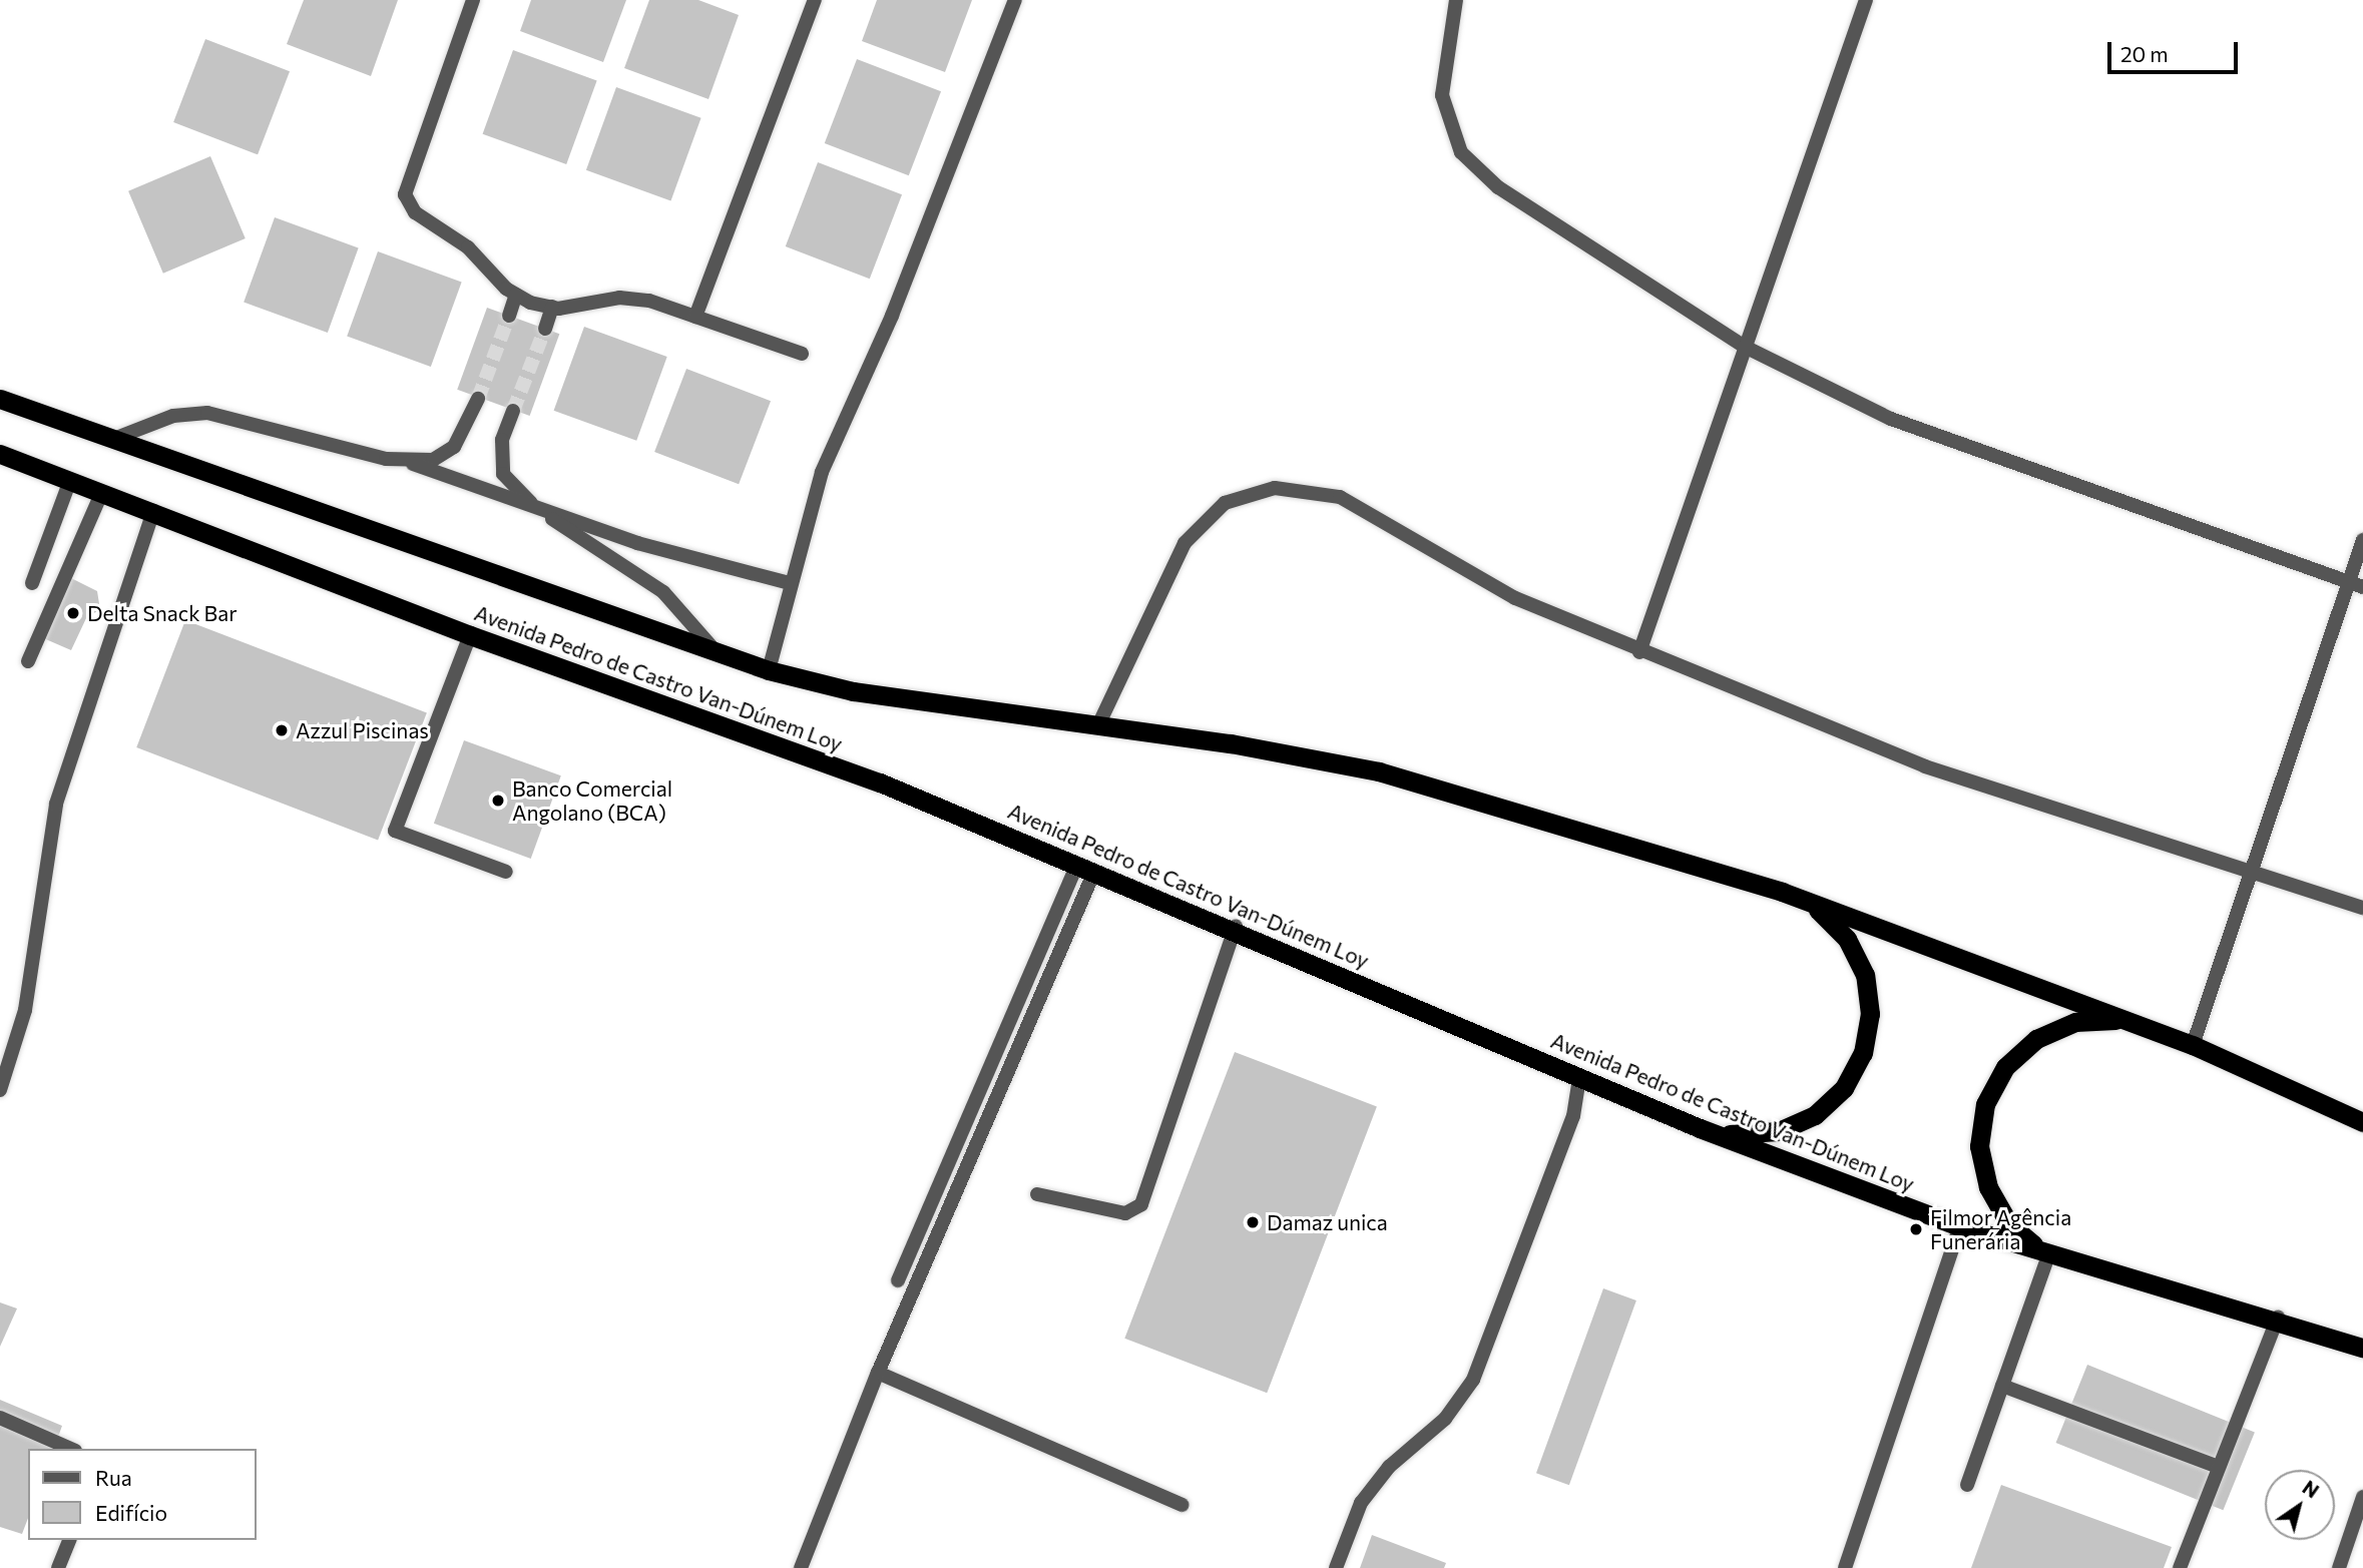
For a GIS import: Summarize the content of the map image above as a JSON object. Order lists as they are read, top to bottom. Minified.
{"streets":{"highway":["Avenida Pedro de Castro Van-Dúnem Loy"]},"places":["Delta Snack Bar","Azzul Piscinas","Banco Comercial Angolano (BCA)","Damaz unica","Filmor Agência Funerária"],"legend":["Rua","Edifício"],"scale_bar":"20 m","north":"top right"}
